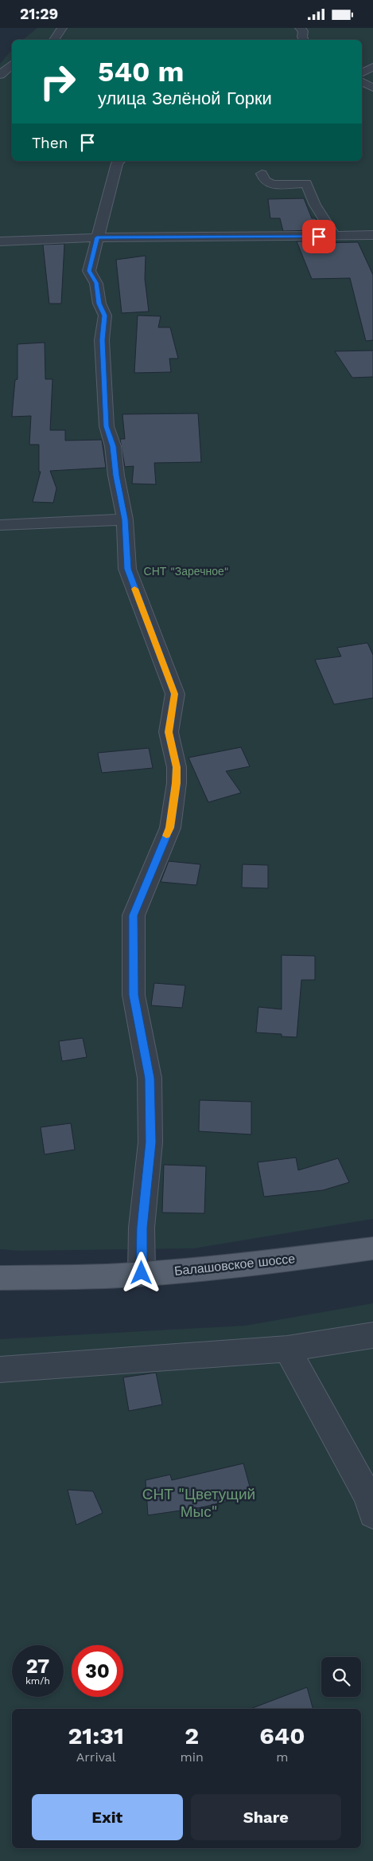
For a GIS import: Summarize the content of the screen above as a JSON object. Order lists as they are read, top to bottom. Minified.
{"streets":{"main road":["Балашовское шоссе"]},"parks":["СНТ \"Заречное\"","СНТ \"Цветущий Мыс\""],"page":{"status":"21:29","turn":["540 m","улица Зелёной Горки"],"then":"Then","speed":"27 km/h","limit":"30","eta":["21:31","Arrival","2","min","640","m"],"buttons":["Exit","Share"]}}
